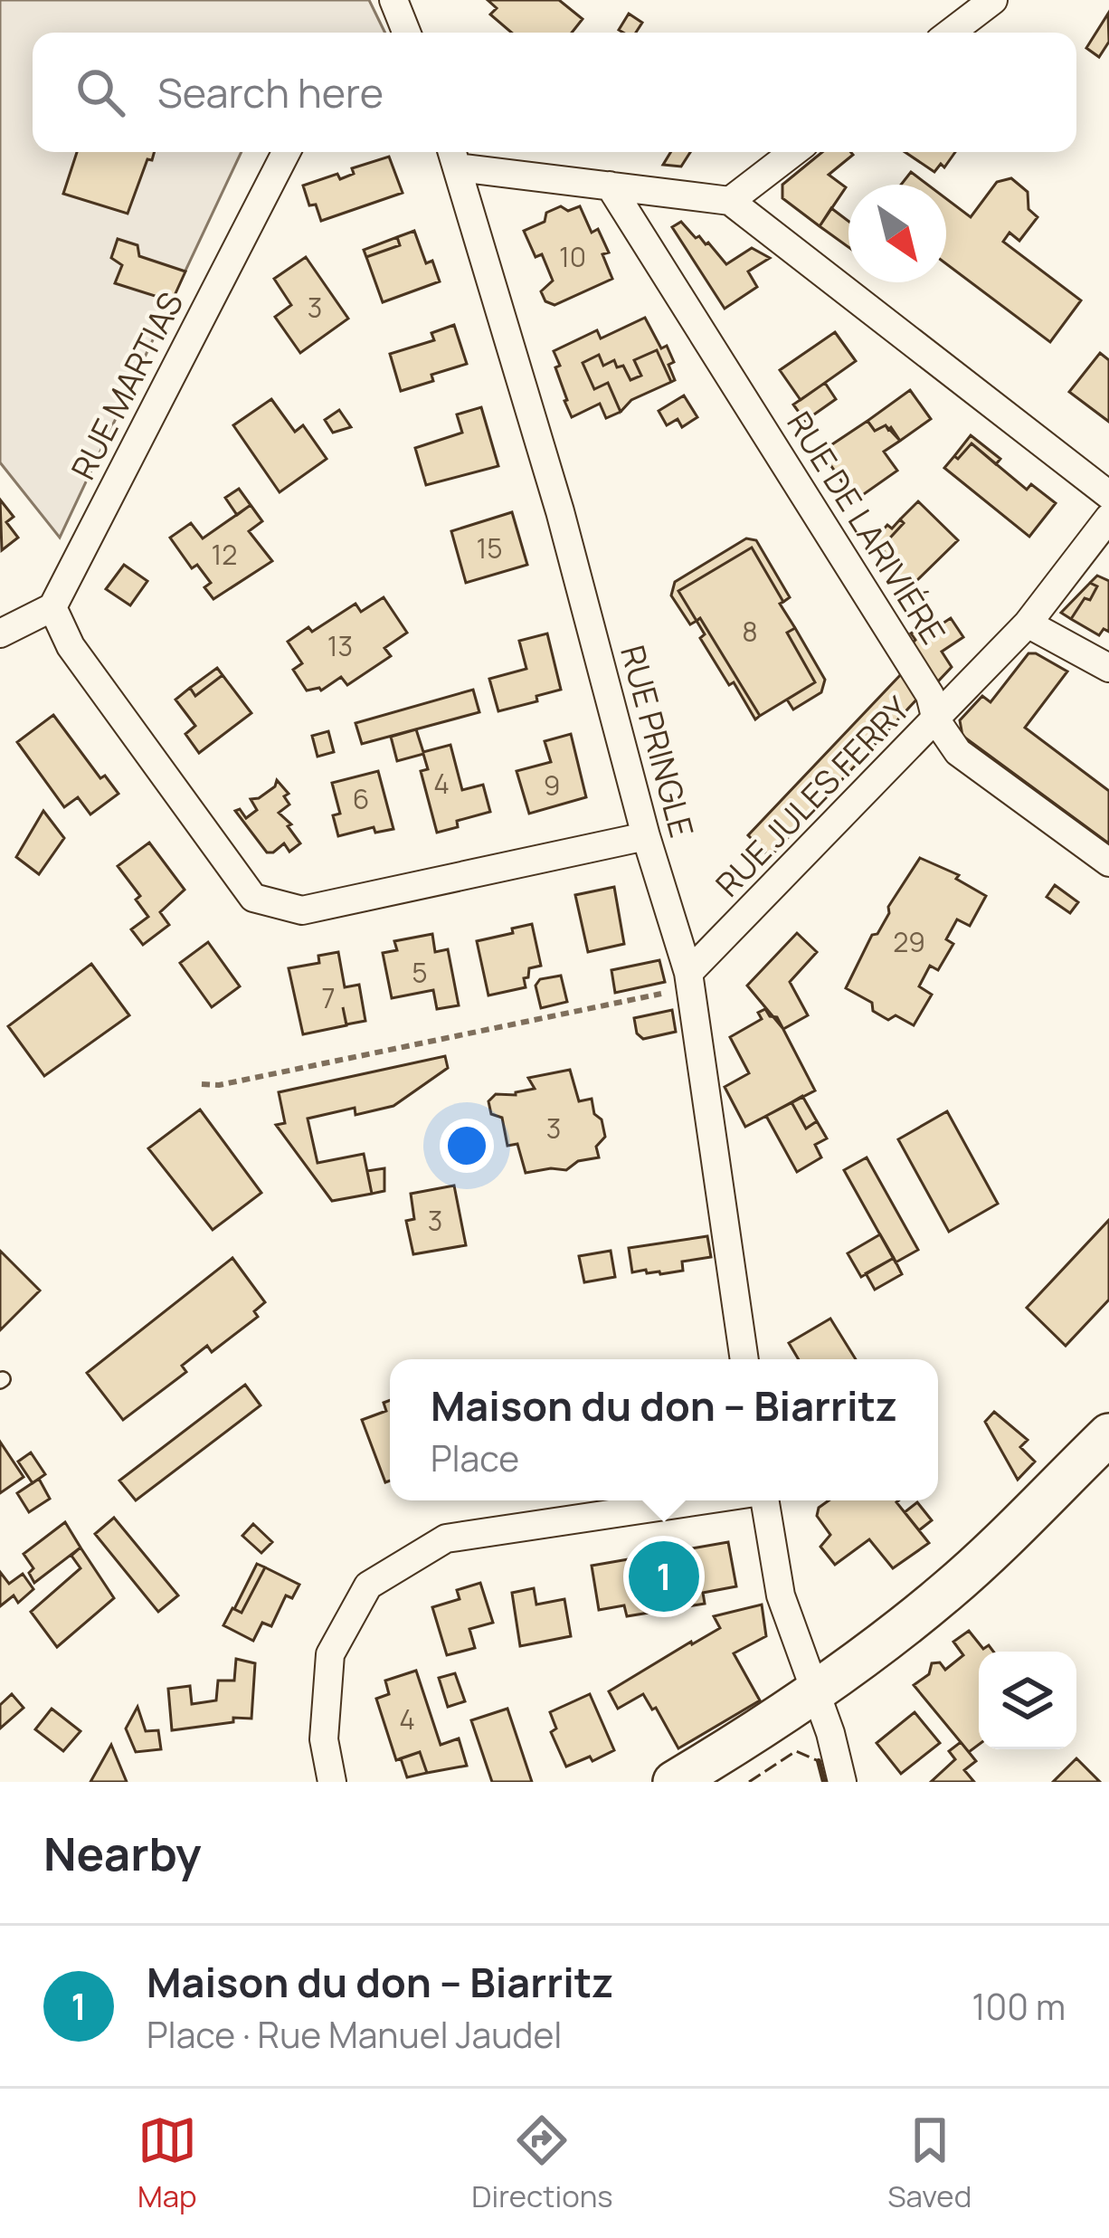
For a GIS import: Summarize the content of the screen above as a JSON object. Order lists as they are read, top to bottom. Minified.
{"streets":{"street":["RUE MARTIAS","RUE DE LARIVIÉRE","RUE PRINGLE","RUE JULES FERRY"]},"crossings":[["RUE DE LARIVIÉRE","RUE JULES FERRY"],["RUE PRINGLE","RUE JULES FERRY"]],"house_numbers":["10","3","15","12","8","13","4","9","6","29","5","7","3","3","4"],"north":"bottom right","page":{"search":"Search here","popup":["Maison du don – Biarritz","Place"],"pins":"1","heading":"Nearby","list":[{"mark":"1","name":"Maison du don – Biarritz","note":"Place · Rue Manuel Jaudel","value":"100 m"}],"nav":["Map","Directions","Saved"]}}
